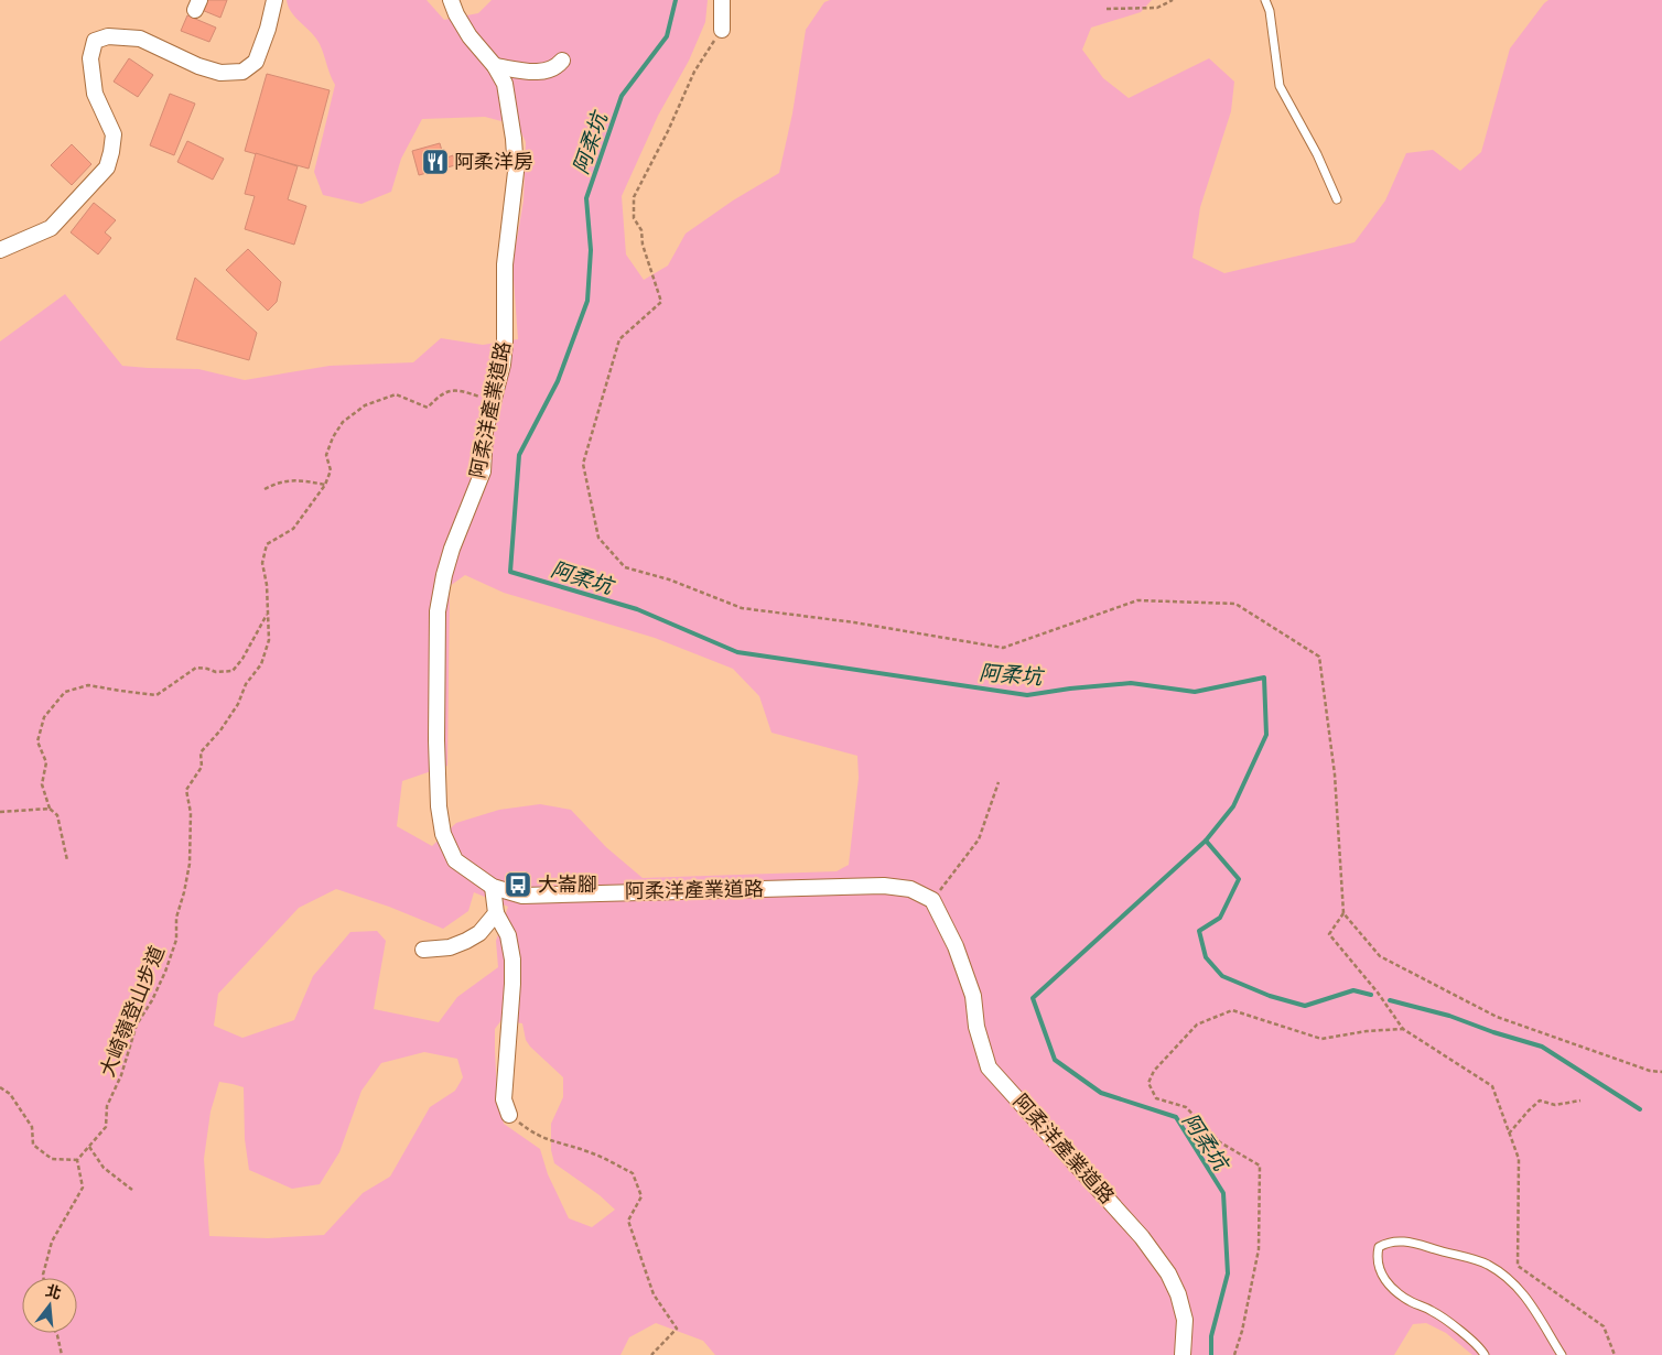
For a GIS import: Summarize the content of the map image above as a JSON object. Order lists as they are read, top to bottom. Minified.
{"streets":{"street":["阿柔洋產業道路"],"path":["大崎嶺登山步道"]},"water":["阿柔坑"],"places":{"restaurant":["阿柔洋房"],"bus stop":["大崙腳"]},"north":"top"}
